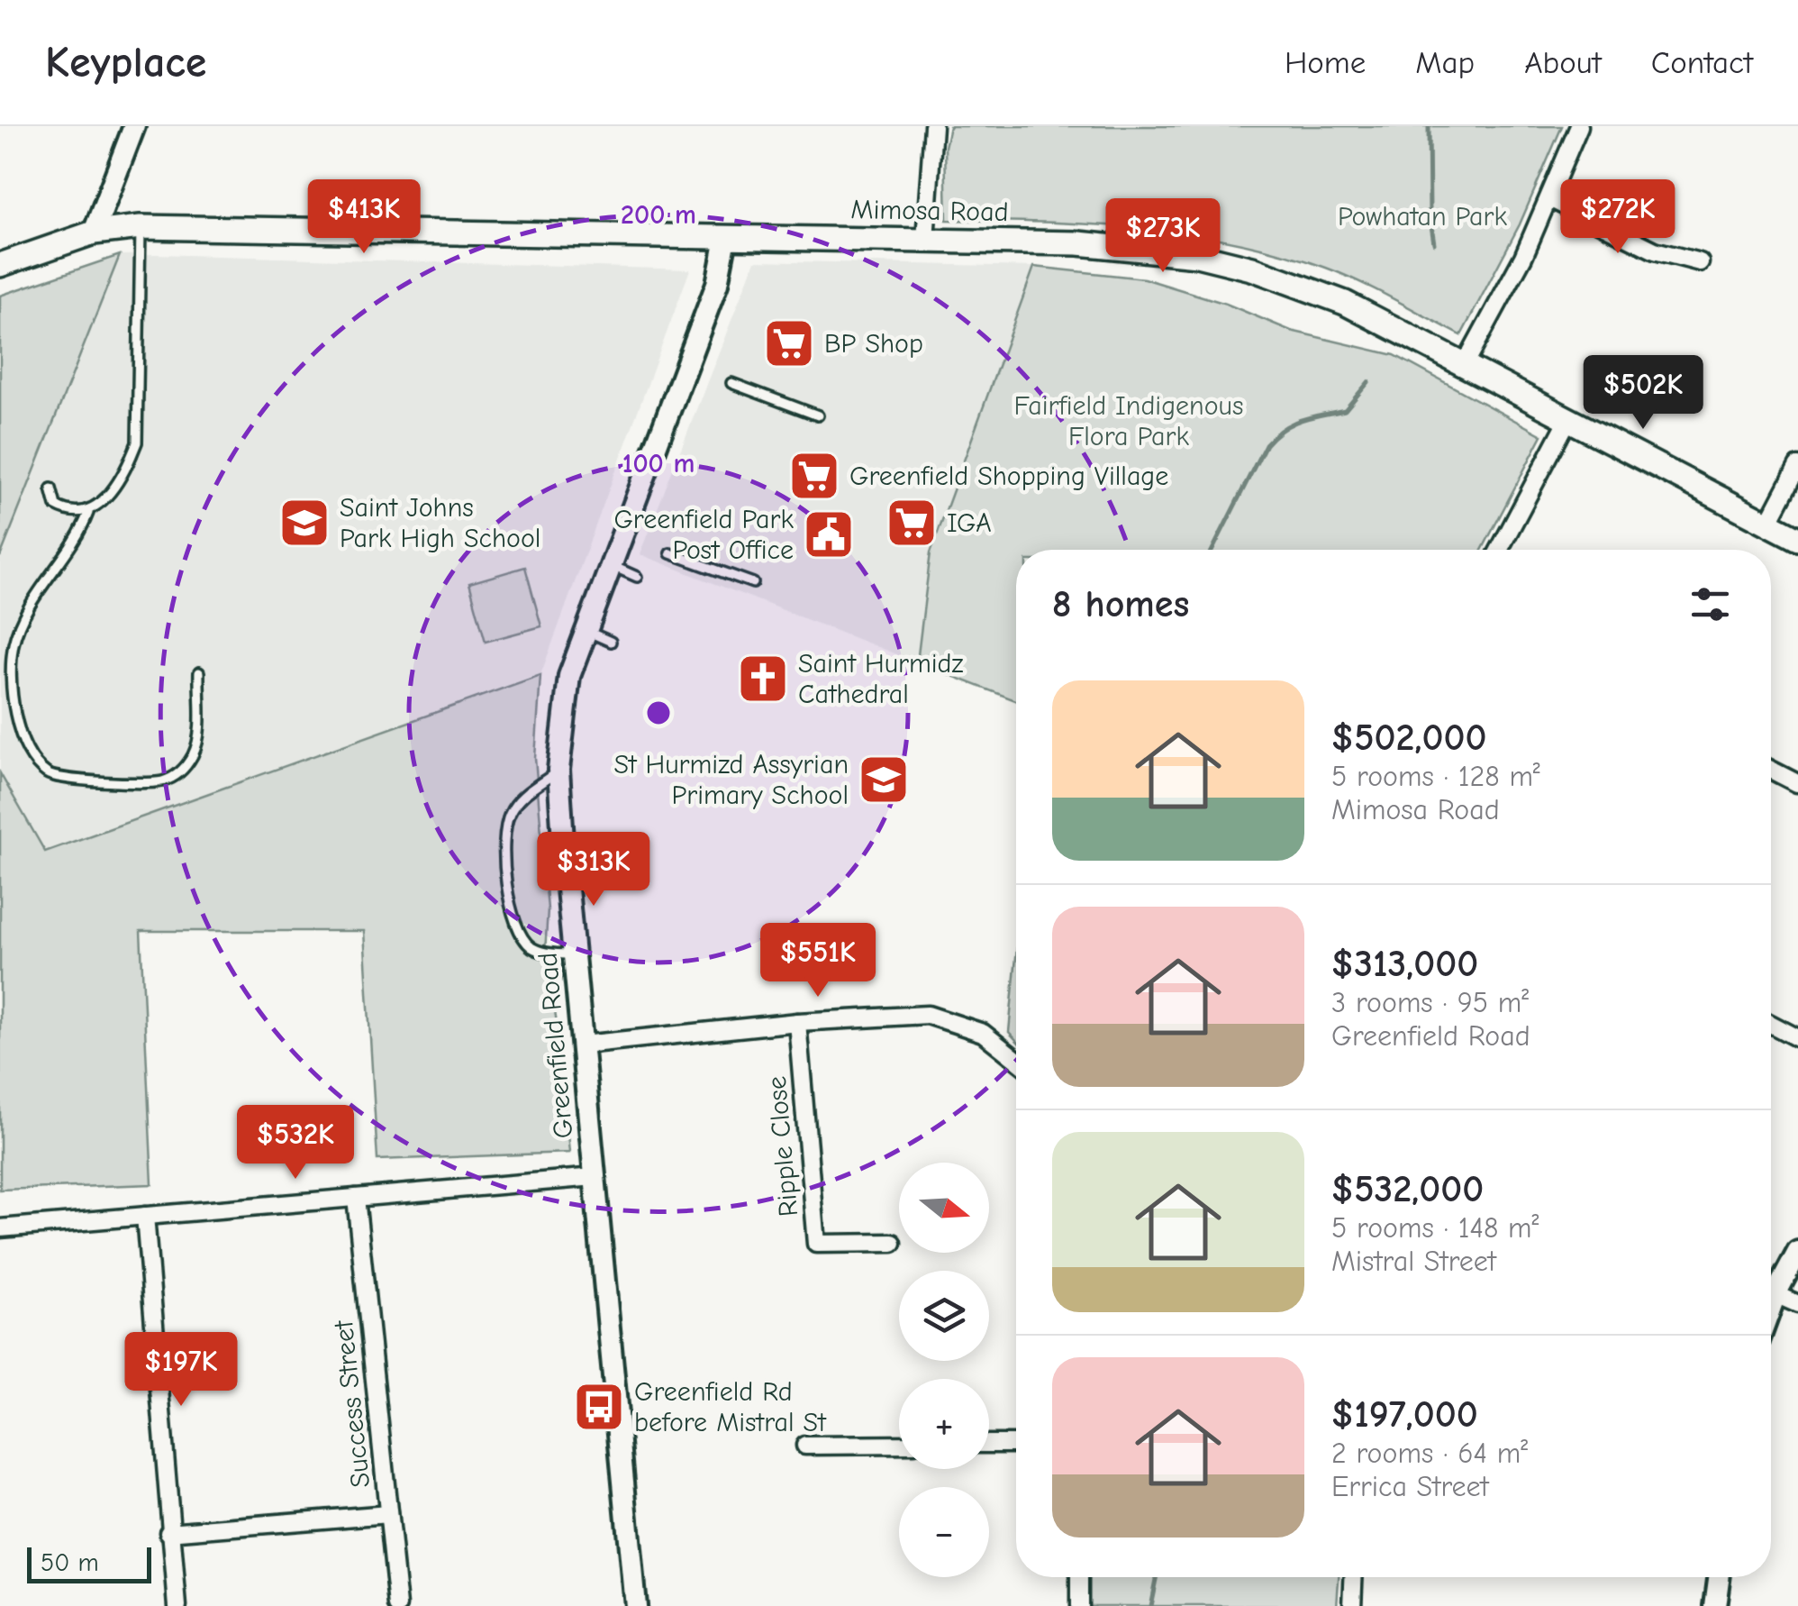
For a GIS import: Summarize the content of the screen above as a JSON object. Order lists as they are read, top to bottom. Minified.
{"streets":{"main road":["Mimosa Road"],"street":["Greenfield Road","Ripple Close","Success Street"]},"crossings":[["Mimosa Road","Greenfield Road"]],"parks":["Powhatan Park","Fairfield Indigenous Flora Park"],"places":{"supermarket":["BP Shop","Greenfield Shopping Village","IGA"],"school or university":["Saint Johns Park High School","St Hurmizd Assyrian Primary School"],"public building":["Greenfield Park Post Office"],"church":["Saint Hurmidz Cathedral"],"bus stop":["Greenfield Rd before Mistral St"]},"scale_bar":"50 m","north":"right","page":{"header":"Keyplace","nav":["Home","Map","About","Contact"],"price":["$413K","$272K","$273K","$502K","$313K","$551K","$532K","$197K"],"heading":"8 homes","list":[{"name":"$502,000","note":"5 rooms · 128 m² · Mimosa Road"},{"name":"$313,000","note":"3 rooms · 95 m² · Greenfield Road"},{"name":"$532,000","note":"5 rooms · 148 m² · Mistral Street"},{"name":"$197,000","note":"2 rooms · 64 m² · Errica Street"}],"map_buttons":["+","−"],"scale":"50 m"},"rings":["200 m","100 m"]}
